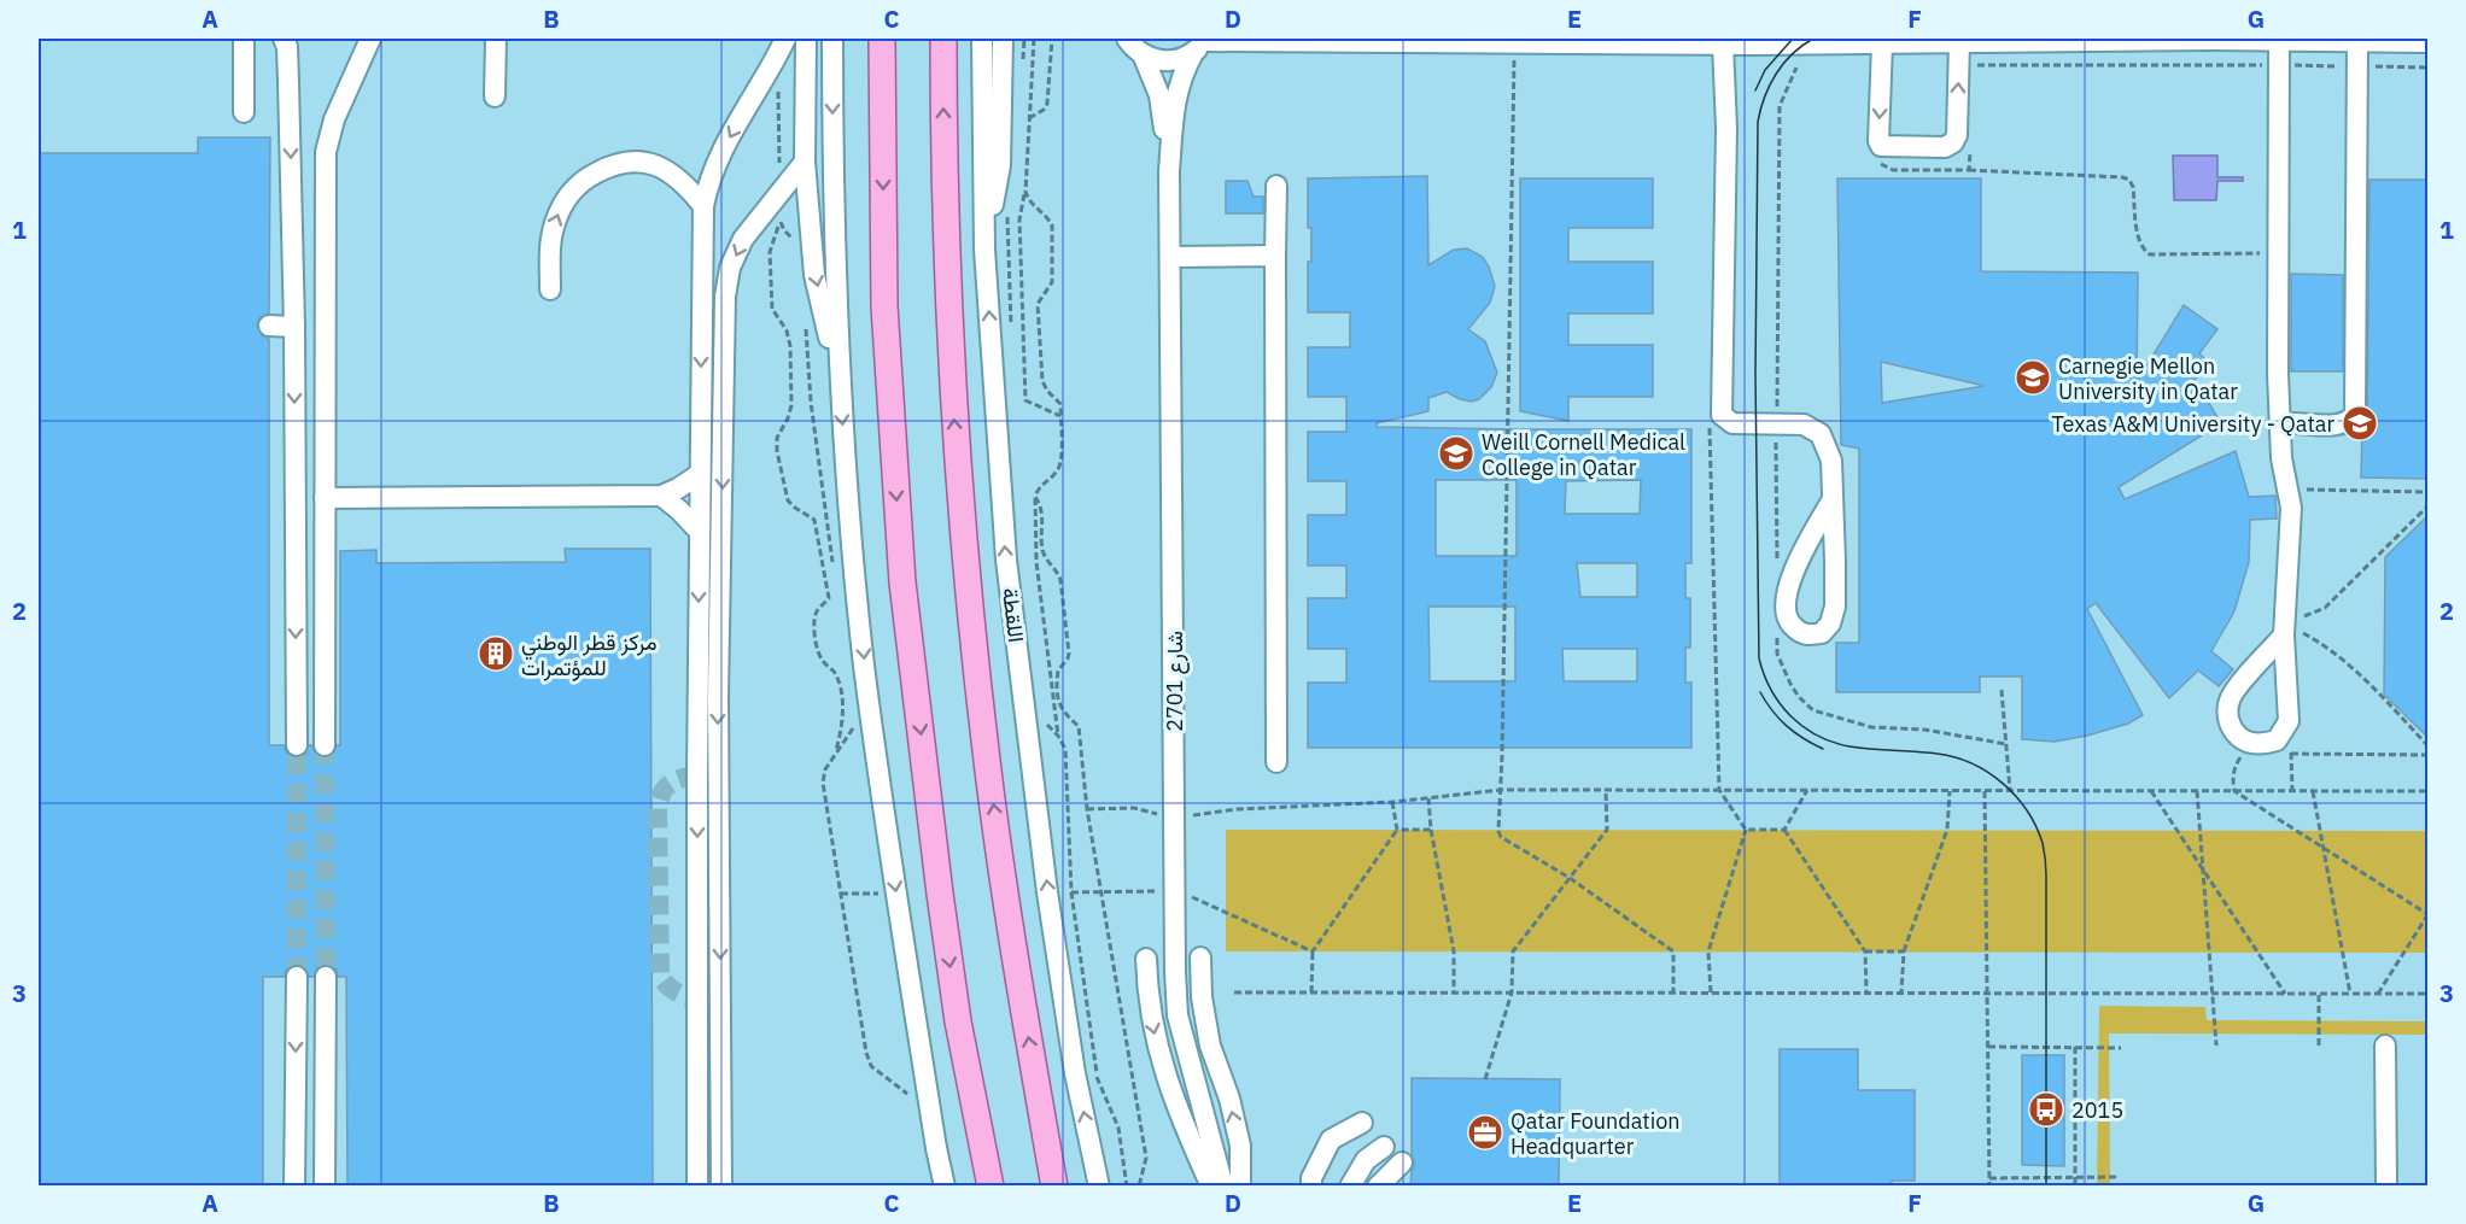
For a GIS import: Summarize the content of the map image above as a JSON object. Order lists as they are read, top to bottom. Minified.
{"streets":{"main road":["اللقطة"],"street":["شارع 2701"]},"places":{"school or university":["Carnegie Mellon University in Qatar","Texas A&M University - Qatar","Weill Cornell Medical College in Qatar"],"building":["مركز قطر الوطني للمؤتمرات"],"bus stop":["2015"],"office":["Qatar Foundation Headquarter"]},"grid":{"columns":["A","B","C","D","E","F","G"],"rows":["1","2","3"]}}
